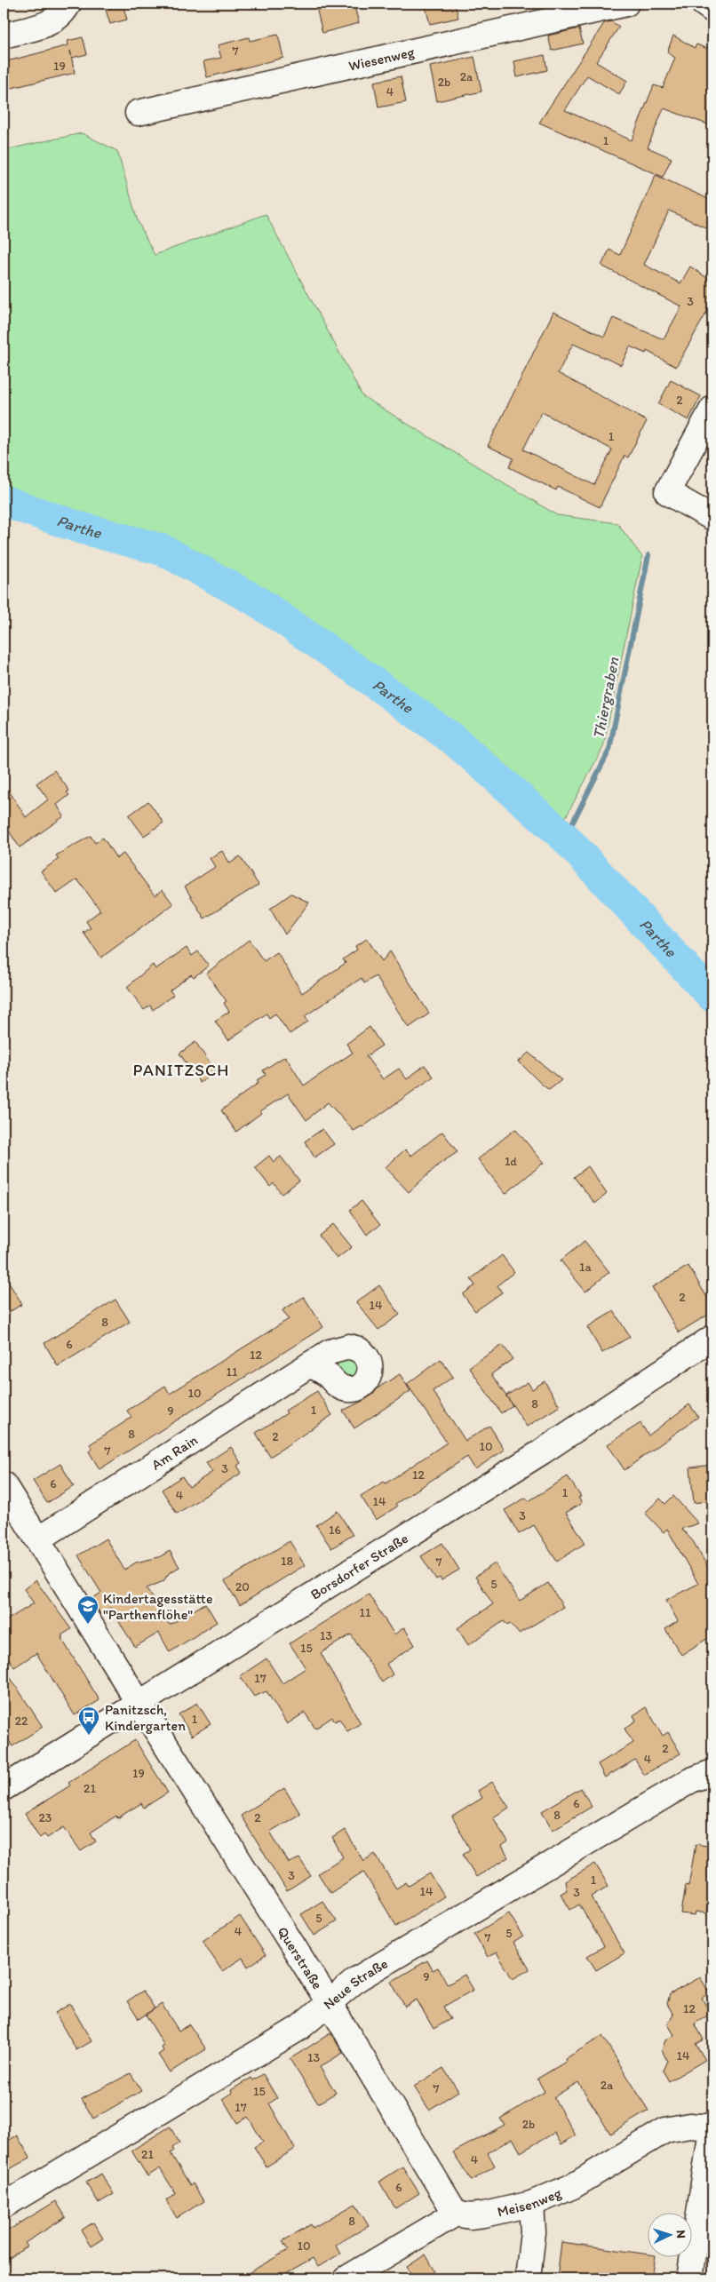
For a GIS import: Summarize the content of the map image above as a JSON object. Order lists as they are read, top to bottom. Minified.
{"streets":{"street":["Wiesenweg","Am Rain","Borsdorfer Straße","Querstraße","Neue Straße","Meisenweg"]},"crossings":[["Borsdorfer Straße","Querstraße"],["Querstraße","Neue Straße"],["Querstraße","Meisenweg"]],"districts":["PANITZSCH"],"water":["Parthe","Thiergraben"],"places":{"school or university":["Kindertagesstätte \"Parthenflöhe\""],"bus stop":["Panitzsch, Kindergarten"]},"house_numbers":["7","19","2a","2b","4","1","3","2","1","1d","1a","2","14","8","6","12","11","10","8","1","9","8","2","10","7","3","12","6","1","4","14","3","16","18","7","5","20","11","13","15","17","1","22","2","4","19","21","6","8","23","2","3","1","14","3","5","4","5","7","9","12","14","13","2a","7","15","17","2b","21","4","6","8","10"],"north":"right"}
